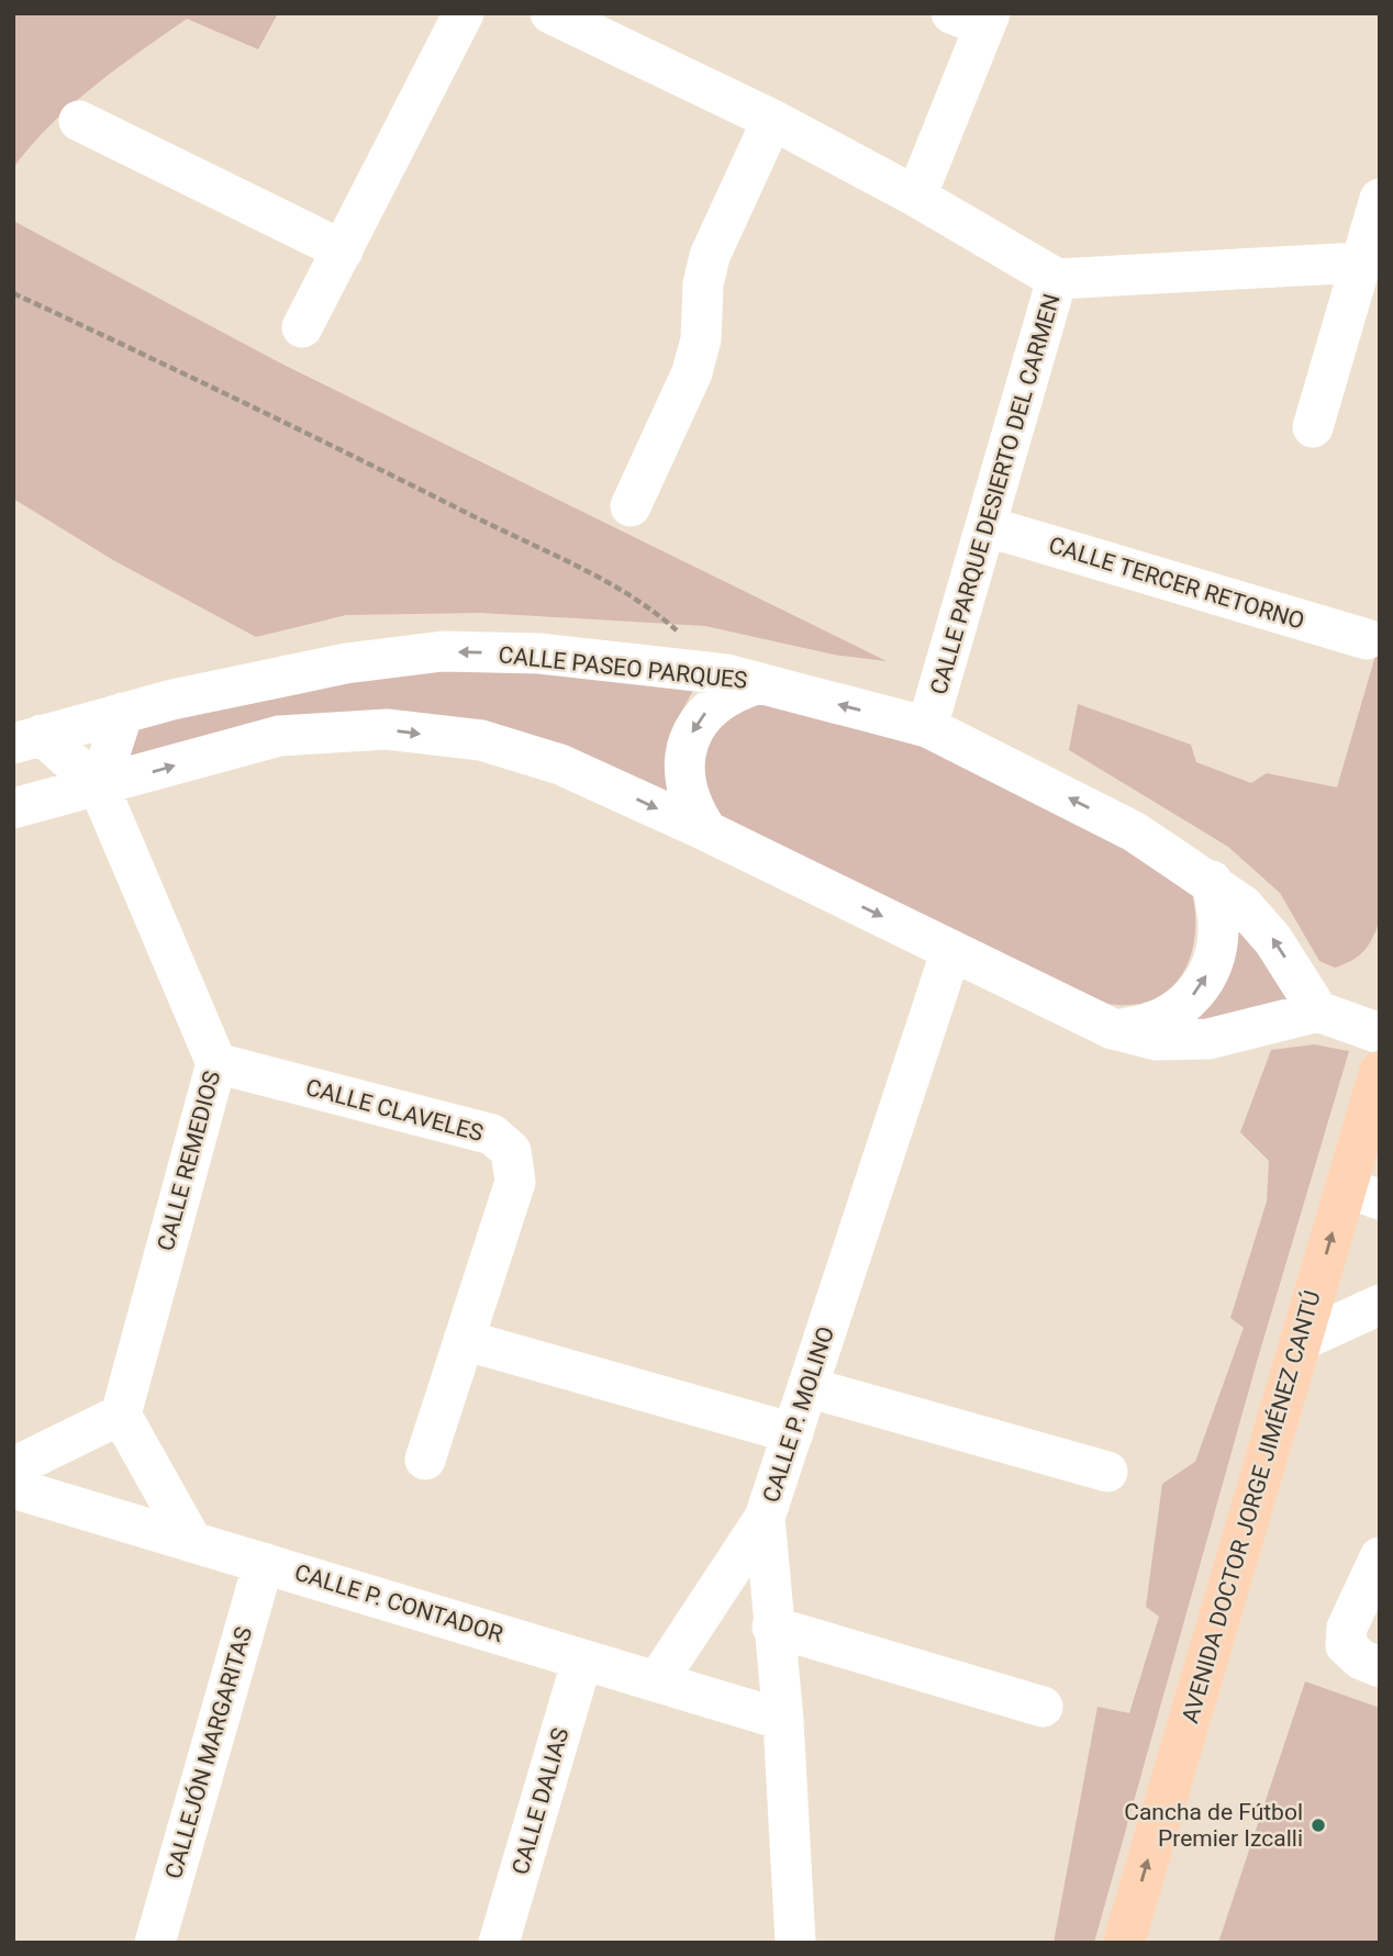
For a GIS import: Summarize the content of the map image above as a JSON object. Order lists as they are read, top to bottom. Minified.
{"streets":{"main road":["AVENIDA DOCTOR JORGE JIMÉNEZ CANTÚ"],"street":["CALLE PARQUE DESIERTO DEL CARMEN","CALLE TERCER RETORNO","CALLE PASEO PARQUES","CALLE CLAVELES","CALLE REMEDIOS","CALLE P. MOLINO","CALLE P. CONTADOR","CALLEJÓN MARGARITAS","CALLE DALIAS"]},"crossings":[["CALLE PARQUE DESIERTO DEL CARMEN","CALLE TERCER RETORNO"],["CALLE PARQUE DESIERTO DEL CARMEN","CALLE PASEO PARQUES"],["CALLE PASEO PARQUES","CALLE REMEDIOS"],["CALLE CLAVELES","CALLE REMEDIOS"],["CALLE P. MOLINO","CALLE P. CONTADOR"],["CALLE P. CONTADOR","CALLEJÓN MARGARITAS"],["CALLE P. CONTADOR","CALLE DALIAS"]],"one_way":["AVENIDA DOCTOR JORGE JIMÉNEZ CANTÚ"],"places":["Cancha de Fútbol Premier Izcalli"]}
